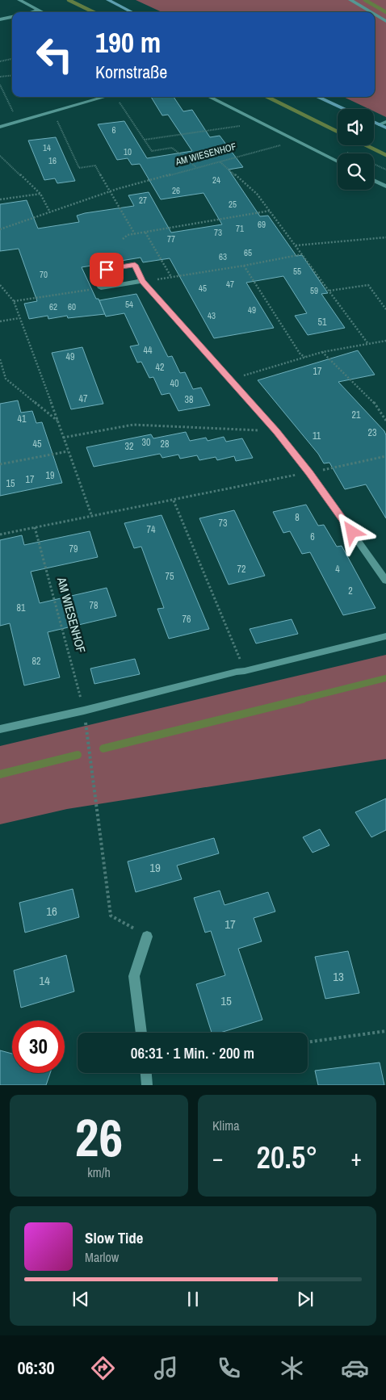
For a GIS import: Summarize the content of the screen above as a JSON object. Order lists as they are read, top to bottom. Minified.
{"streets":{"path":["AM WIESENHOF"]},"house_numbers":["6","14","10","16","24","26","27","25","69","71","73","77","65","63","55","70","47","45","59","54","62","60","49","43","51","44","49","42","17","40","47","38","21","41","23","11","30","45","28","32","19","17","15","8","73","74","6","79","72","4","75","2","78","81","76","82","19","16","17","13","14","15"],"page":{"turn":["190 m","Kornstraße"],"limit":"30","trip":"06:31 · 1 Min. · 200 m","tile":[["26","km/h"],"Klima"],"heat":["−","20.5°","+"],"song":["Slow Tide","Marlow"],"tabs":"06:30"}}
